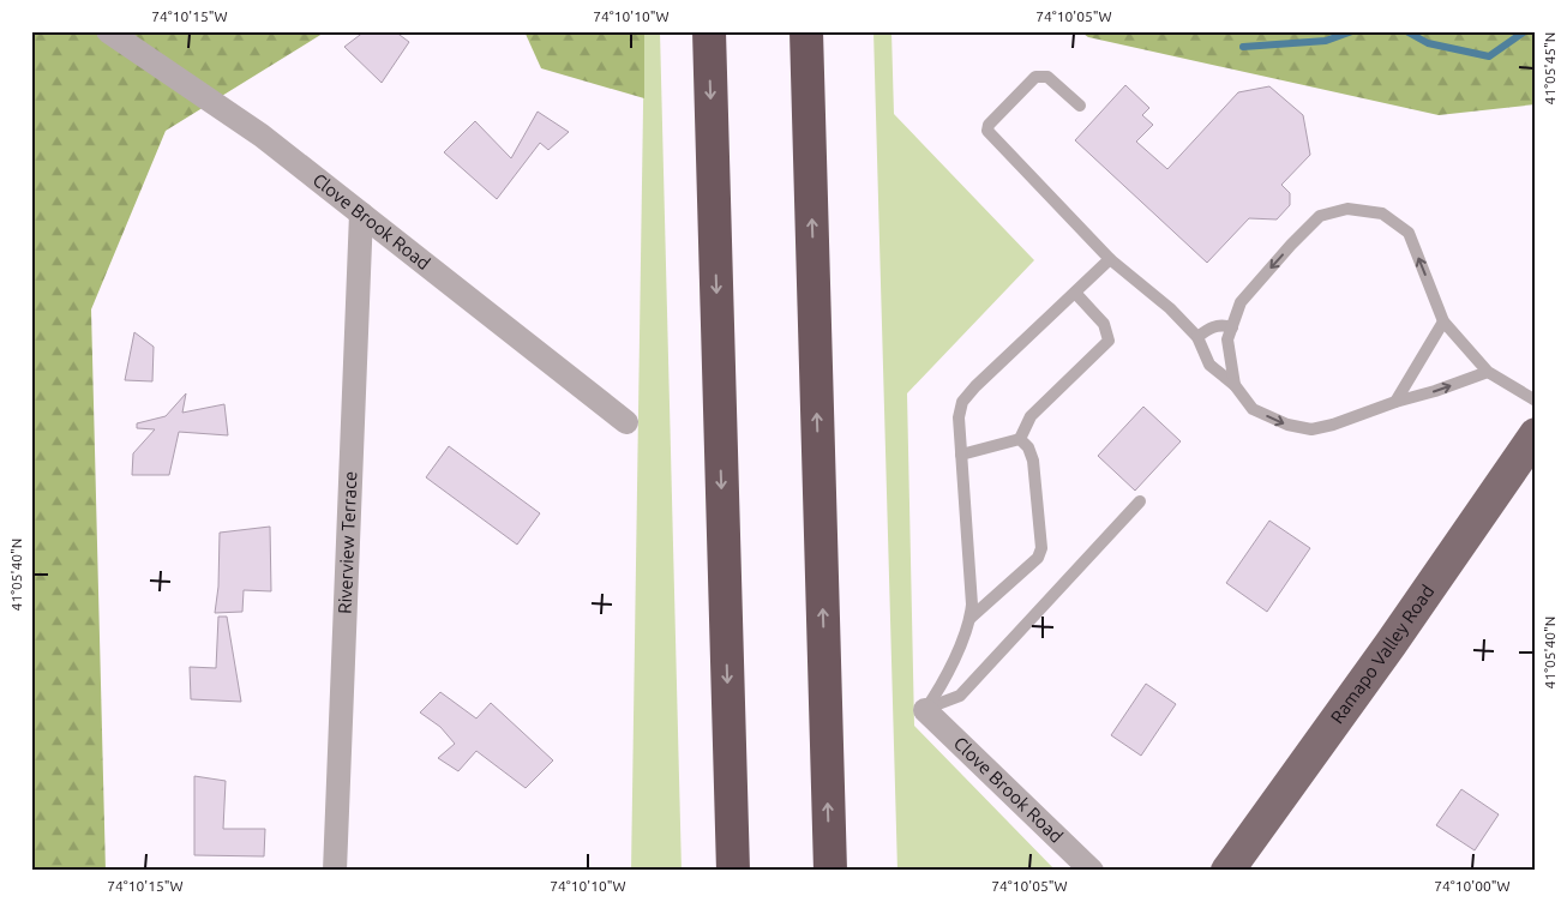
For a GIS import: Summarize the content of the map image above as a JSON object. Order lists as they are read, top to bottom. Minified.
{"streets":{"main road":["Ramapo Valley Road"],"street":["Clove Brook Road","Riverview Terrace"]},"crossings":[["Clove Brook Road","Riverview Terrace"]],"coordinates":["74°10'15\"W","74°10'10\"W","74°10'05\"W","41°05'45\"N","41°05'40\"N","74°10'00\"W"]}
